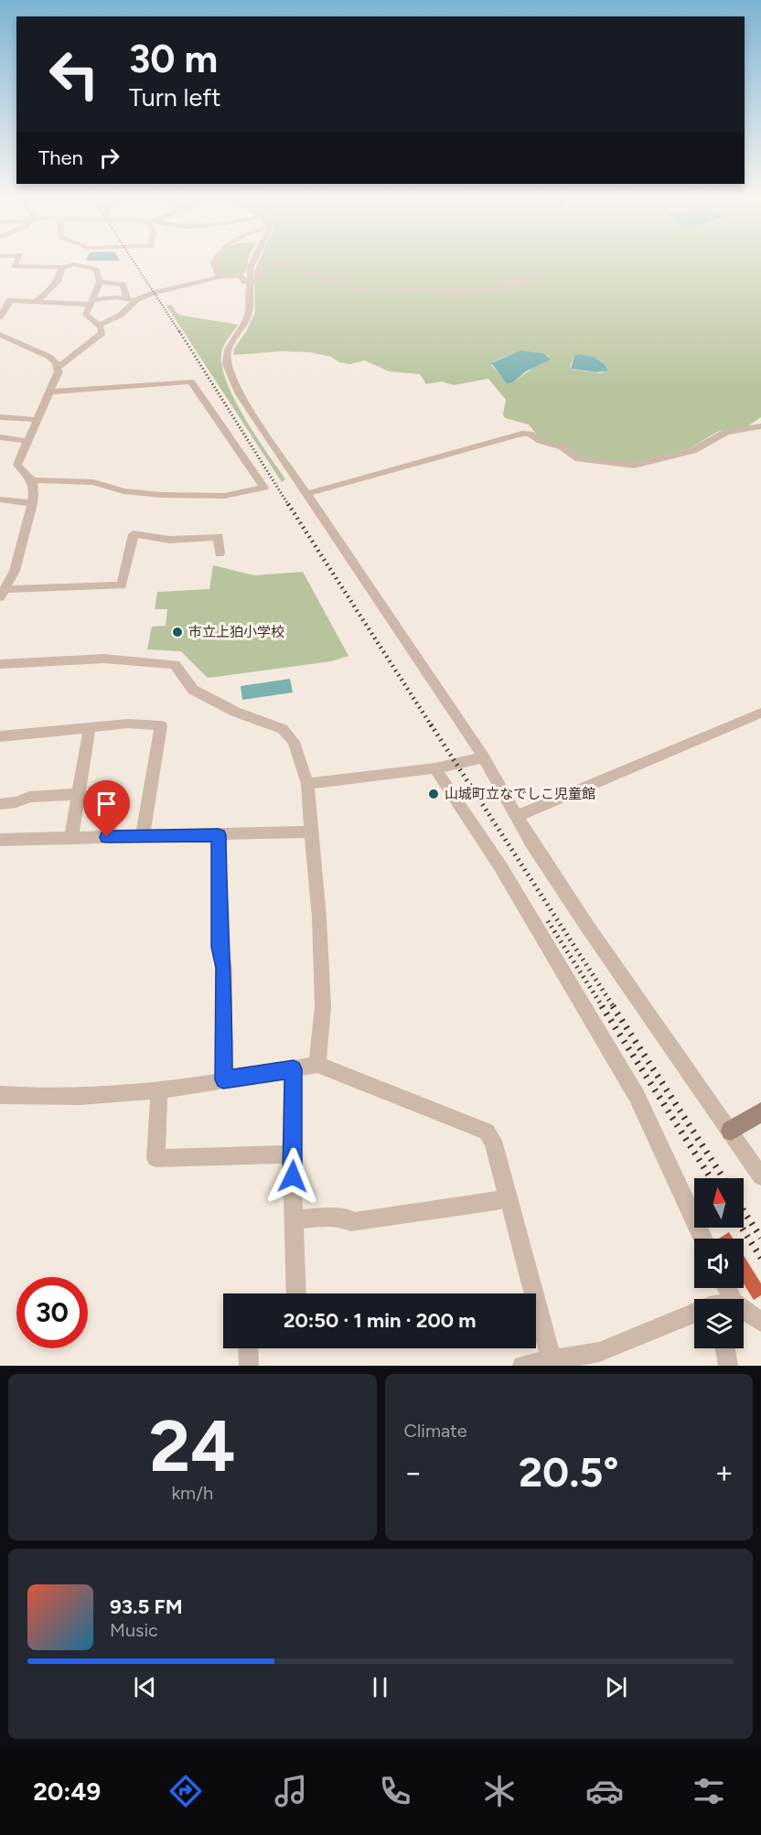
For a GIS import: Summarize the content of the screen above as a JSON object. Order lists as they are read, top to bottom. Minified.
{"places":["市立上狛小学校","山城町立なでしこ児童館"],"north":"top","page":{"turn":["30 m","Turn left"],"then":"Then","limit":"30","trip":"20:50 · 1 min · 200 m","tile":[["24","km/h"],"Climate"],"heat":["−","20.5°","+"],"song":["93.5 FM","Music"],"tabs":"20:49"}}
